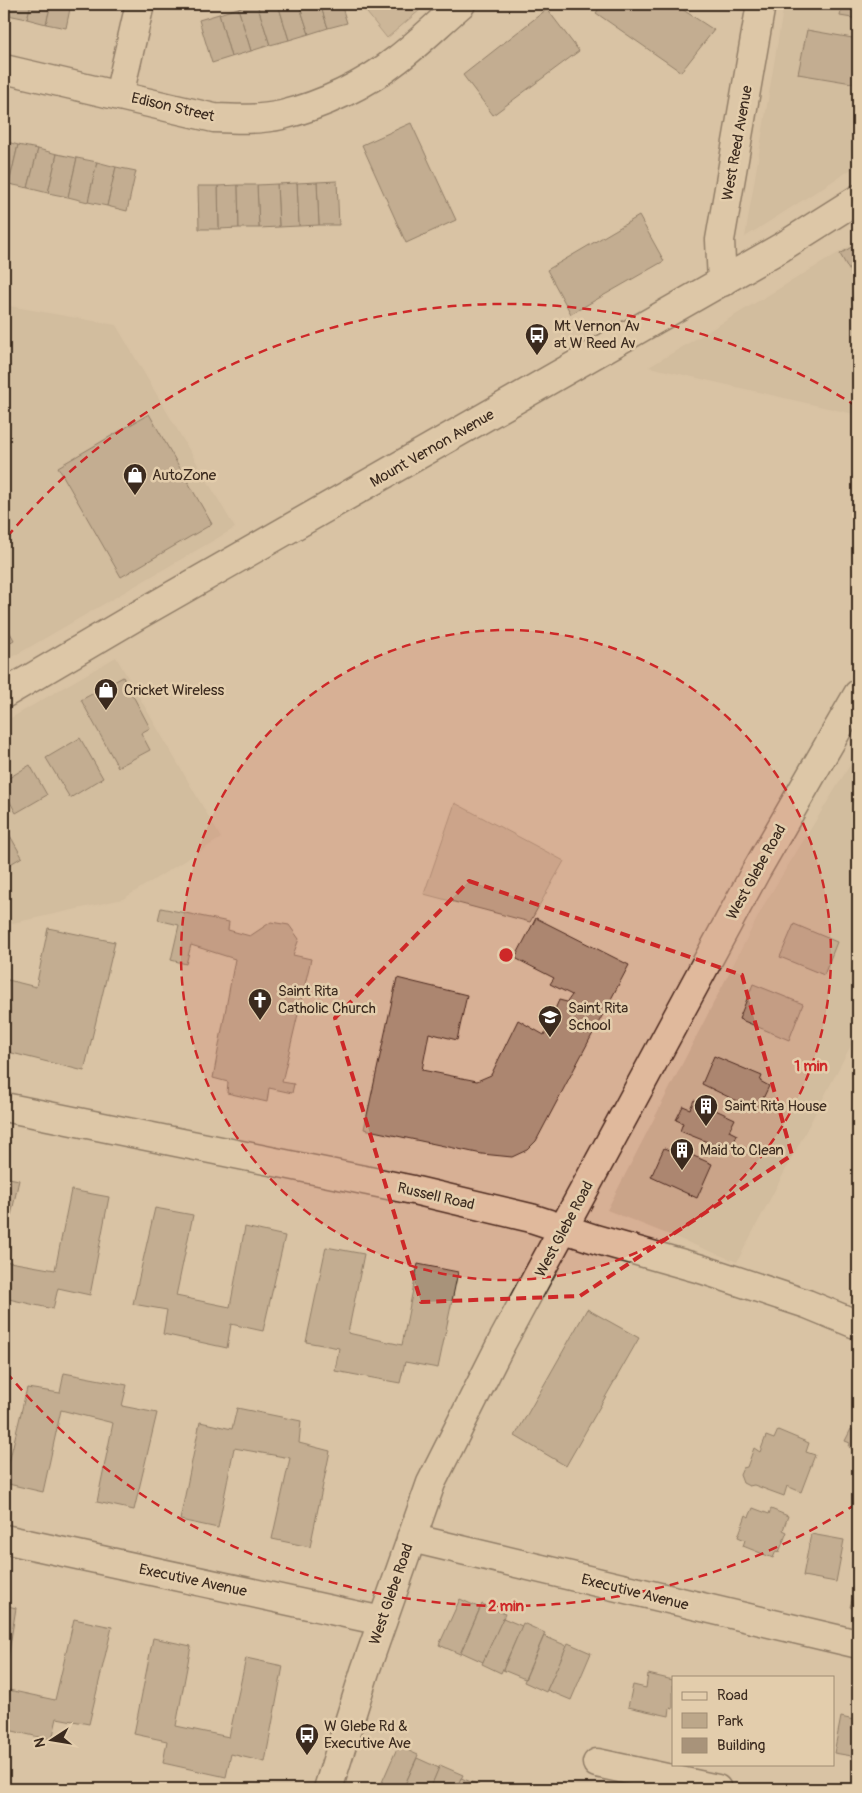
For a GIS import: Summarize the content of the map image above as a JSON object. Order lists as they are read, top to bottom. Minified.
{"streets":{"street":["Edison Street","West Reed Avenue","Mount Vernon Avenue","West Glebe Road","Russell Road","Executive Avenue"]},"crossings":[["West Reed Avenue","Mount Vernon Avenue"],["West Glebe Road","Russell Road"],["West Glebe Road","Executive Avenue"]],"places":{"bus stop":["Mt Vernon Av at W Reed Av","W Glebe Rd & Executive Ave"],"shop":["AutoZone","Cricket Wireless"],"church":["Saint Rita Catholic Church"],"school or university":["Saint Rita School"],"building":["Saint Rita House","Maid to Clean"]},"legend":["Road","Park","Building"],"north":"left","rings":["1 min","2 min"]}
